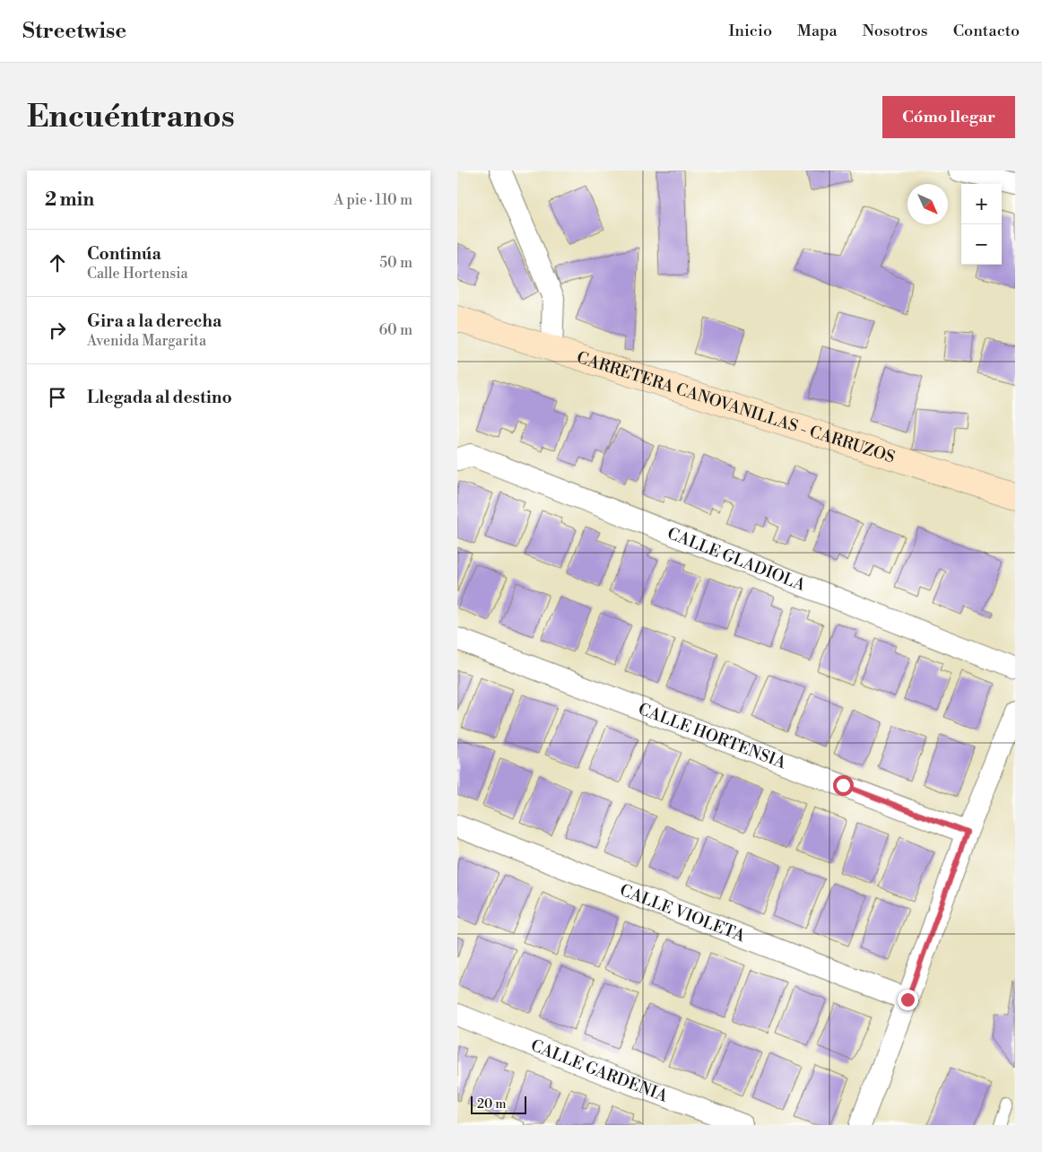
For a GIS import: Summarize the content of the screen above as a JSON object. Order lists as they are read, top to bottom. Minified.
{"streets":{"street":["CARRETERA CANOVANILLAS - CARRUZOS","CALLE GLADIOLA","CALLE HORTENSIA","CALLE VIOLETA","CALLE GARDENIA"]},"scale_bar":"20 m","north":"bottom right","page":{"header":"Streetwise","nav":["Inicio","Mapa","Nosotros","Contacto"],"buttons":"Cómo llegar","title":"Encuéntranos","heading":["2 min","A pie · 110 m"],"map_buttons":["+","−"],"list":[["Continúa","Calle Hortensia","50 m"],["Gira a la derecha","Avenida Margarita","60 m"],"Llegada al destino"],"scale":"20 m"}}
